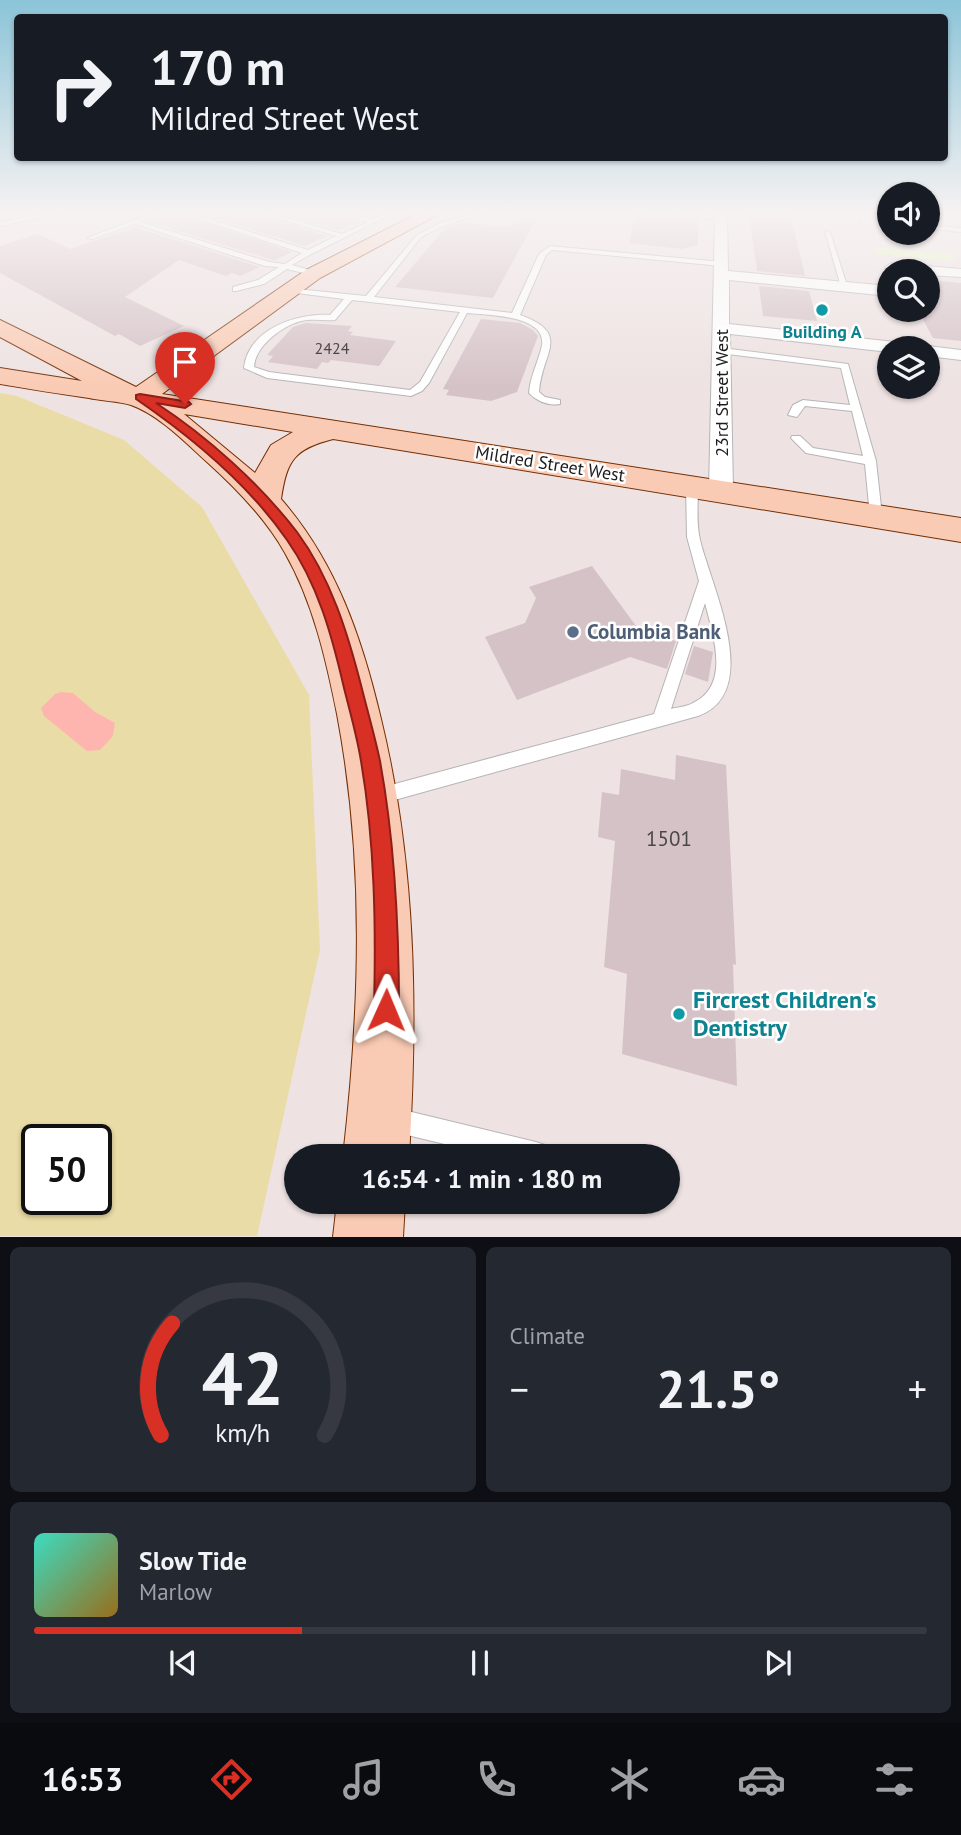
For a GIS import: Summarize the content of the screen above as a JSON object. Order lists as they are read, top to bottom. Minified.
{"streets":{"main road":["Mildred Street West"],"street":["23rd Street West"]},"crossings":[["23rd Street West","Mildred Street West"]],"places":["Building A","Columbia Bank","Fircrest Children's Dentistry"],"house_numbers":["2424","1501"],"page":{"turn":["170 m","Mildred Street West"],"limit":"50","trip":"16:54 · 1 min · 180 m","tile":"Climate","heat":["−","21.5°","+"],"song":["Slow Tide","Marlow"],"tabs":"16:53","gauge":["42","km/h"]}}
